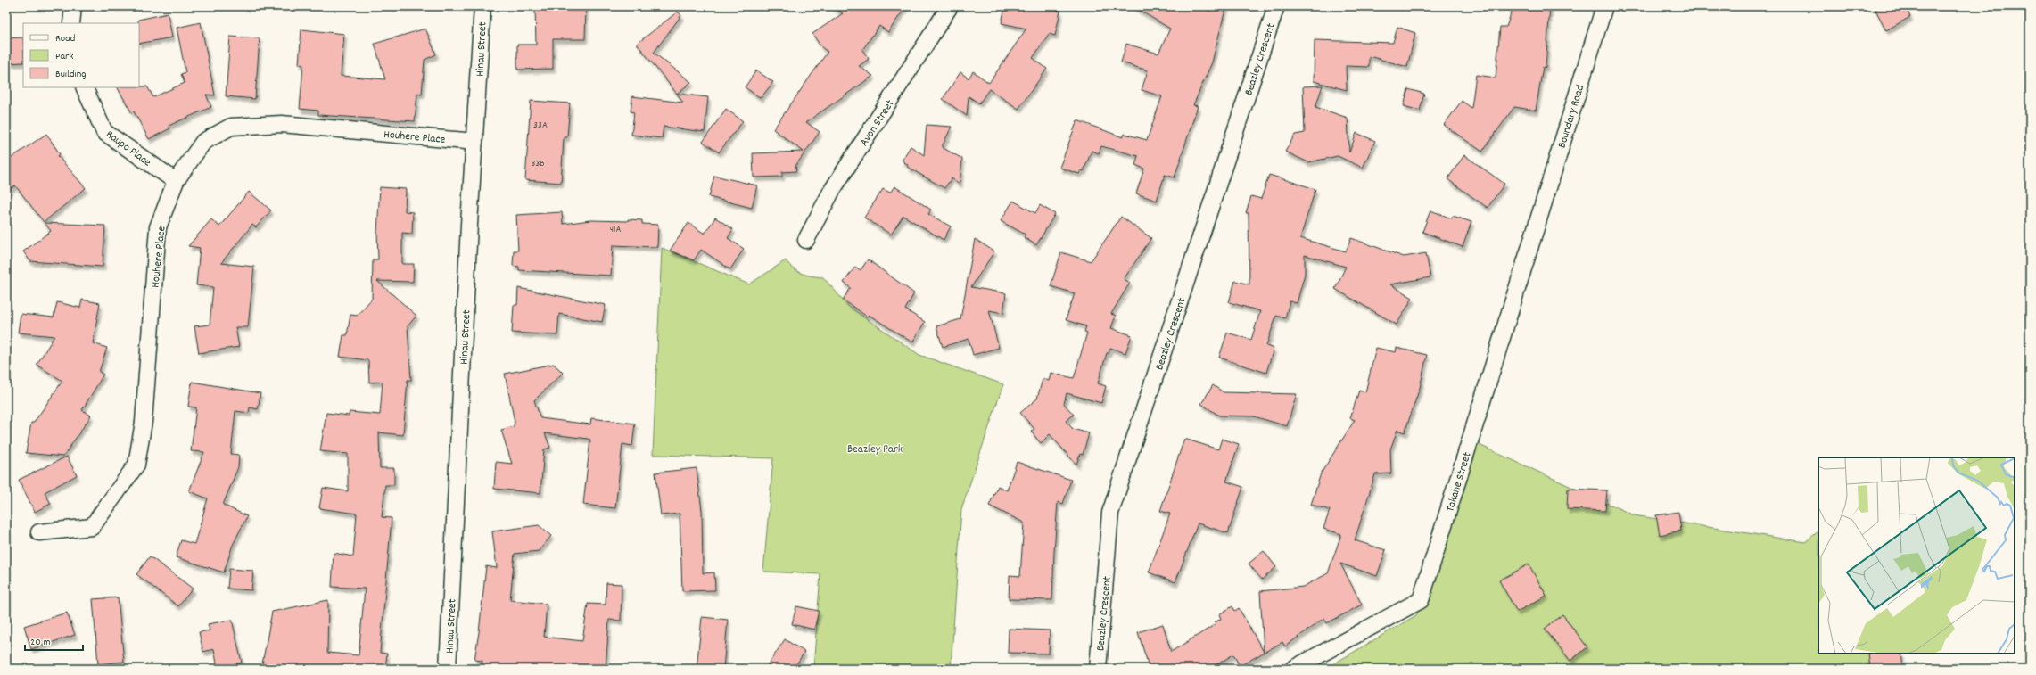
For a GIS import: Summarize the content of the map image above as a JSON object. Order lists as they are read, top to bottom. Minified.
{"streets":{"street":["Hinau Street","Beazley Crescent","Boundary Road","Avon Street","Houhere Place","Raupo Place","Takahe Street"]},"crossings":[["Hinau Street","Houhere Place"],["Boundary Road","Takahe Street"],["Houhere Place","Raupo Place"]],"parks":["Beazley Park"],"house_numbers":["33A","33B","41A"],"legend":["Road","Park","Building"],"scale_bar":"20 m"}
